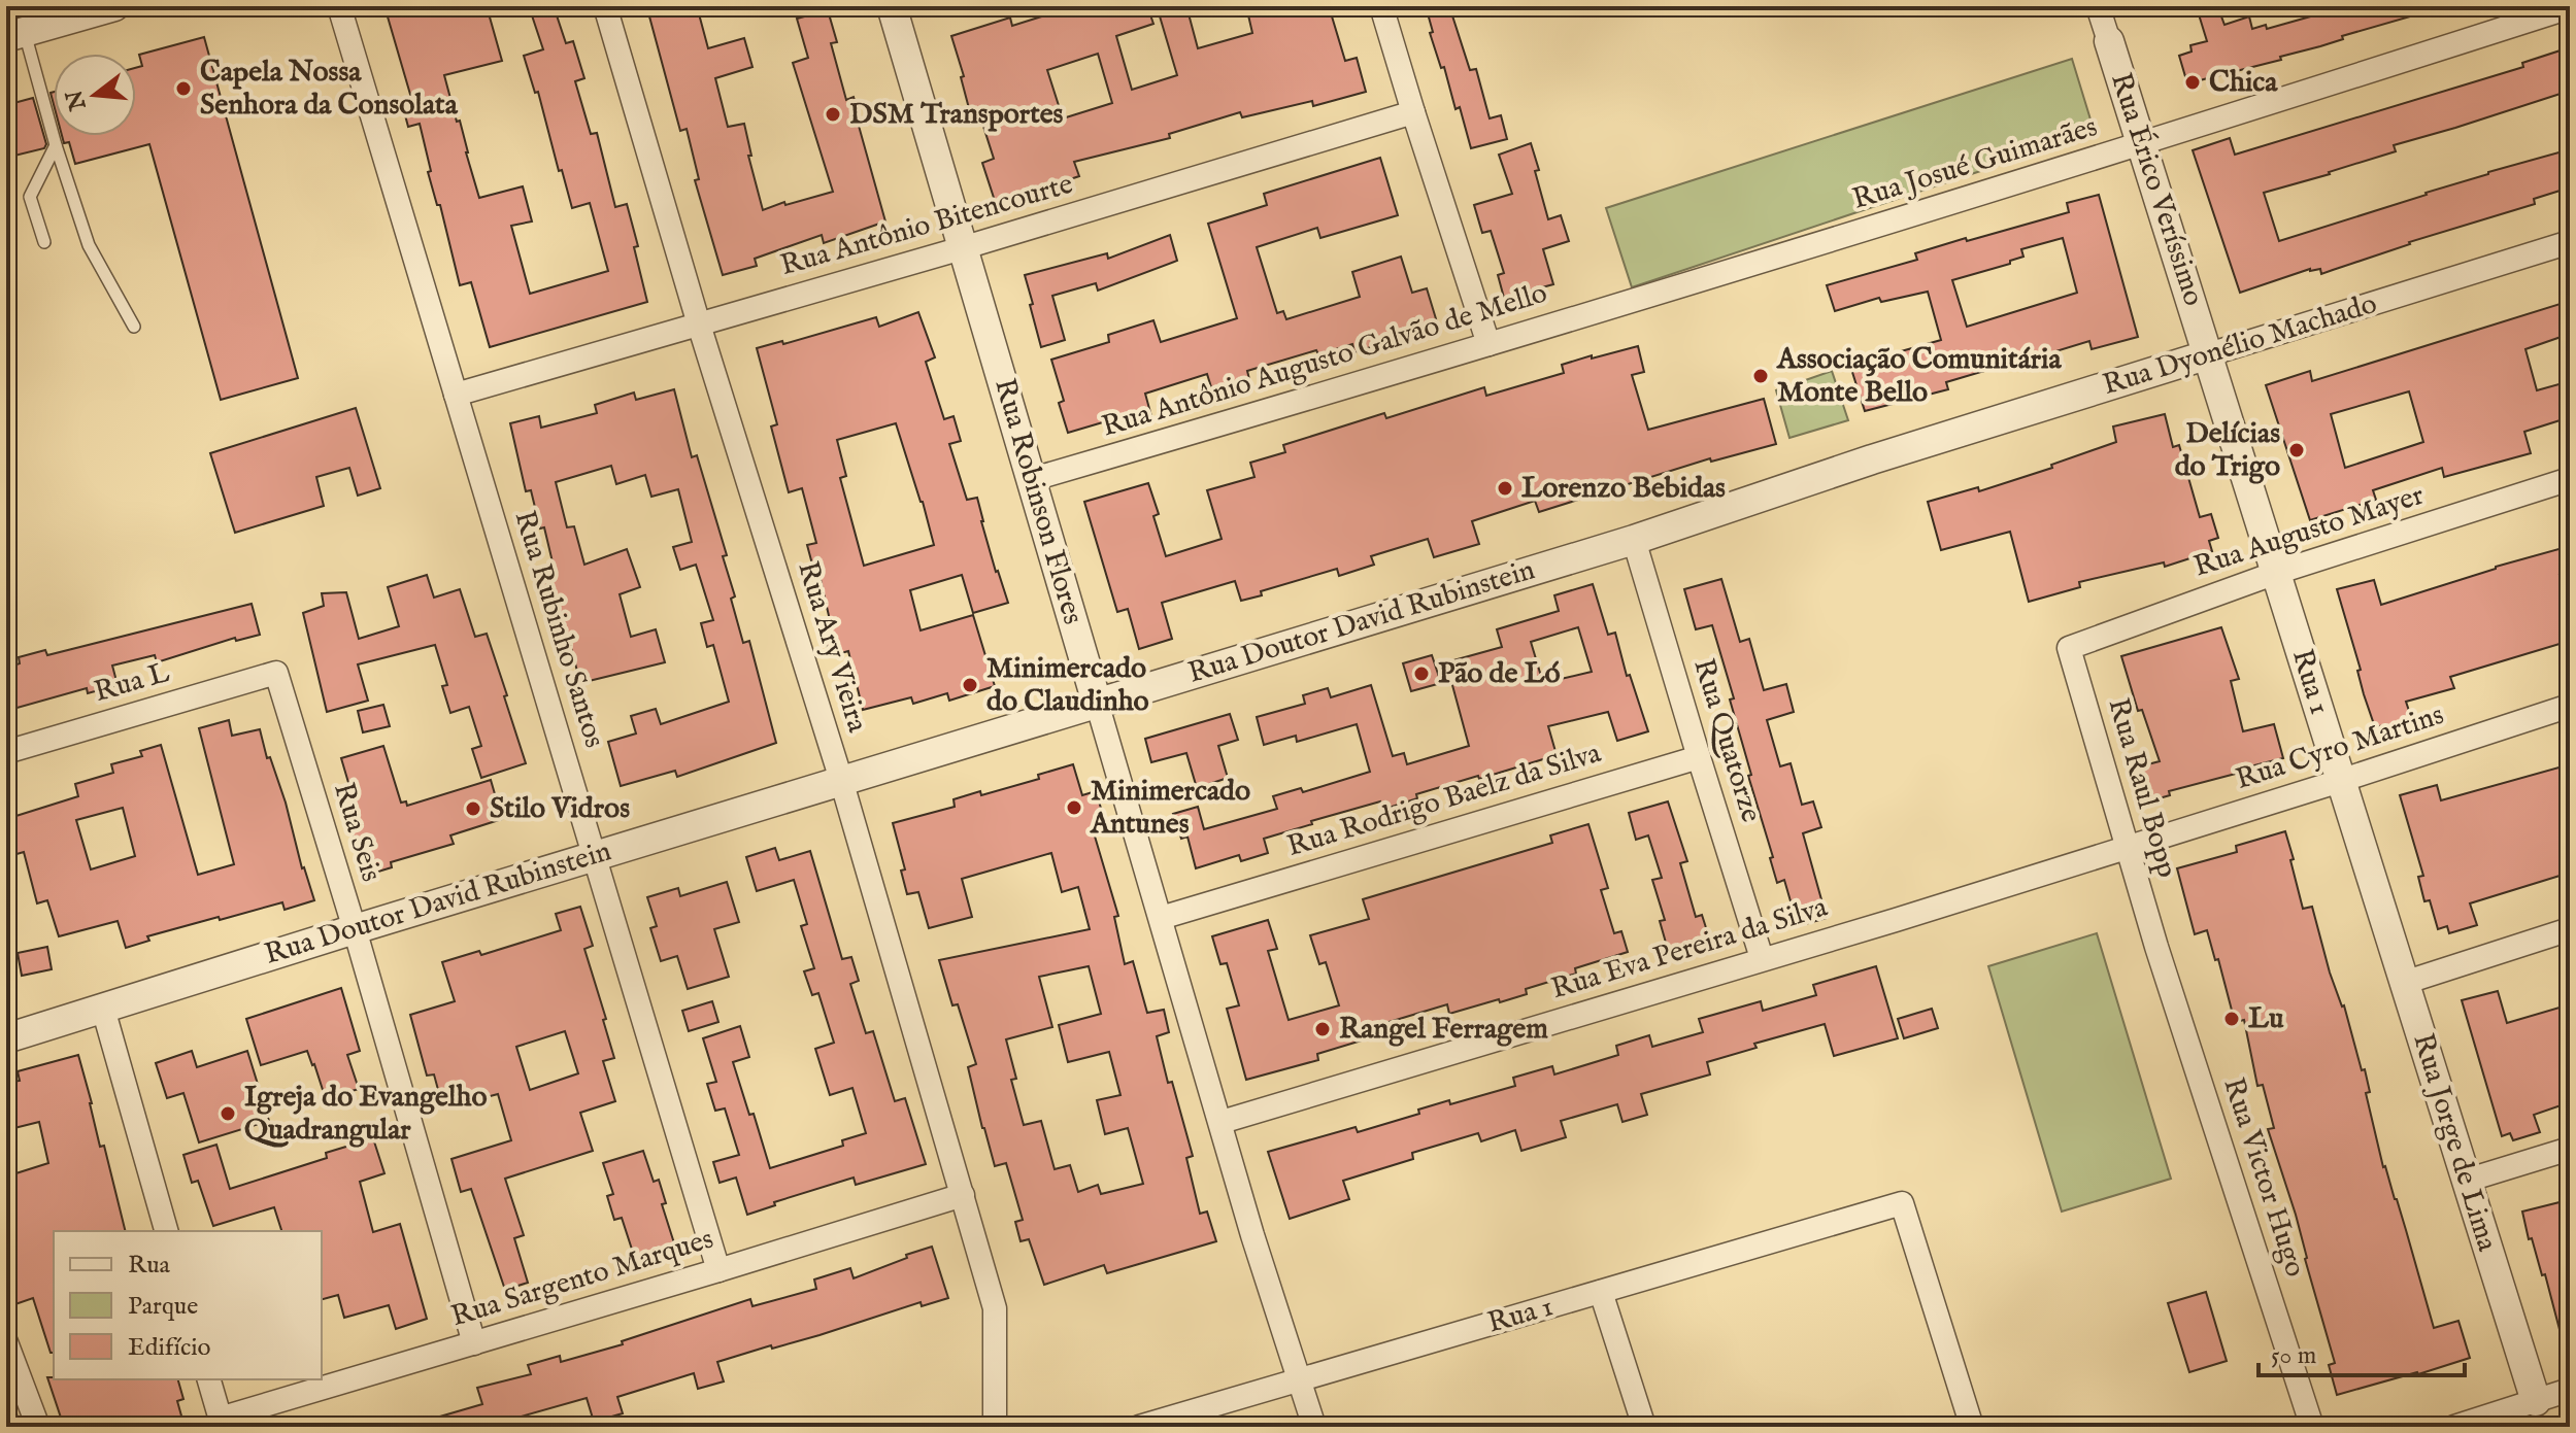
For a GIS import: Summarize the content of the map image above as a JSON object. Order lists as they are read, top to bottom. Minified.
{"streets":{"street":["Rua Josué Guimarães","Rua Érico Veríssimo","Rua Antônio Bitencourte","Rua Dyonélio Machado","Rua Antônio Augusto Galvão de Mello","Rua Robinson Flores","Rua Augusto Mayer","Rua Doutor David Rubinstein","Rua Rubinho Santos","Rua Ary Vieira","Rua 1","Rua L","Rua Quatorze","Rua Cyro Martins","Rua Raul Bopp","Rua Rodrigo Baelz da Silva","Rua Seis","Rua Eva Pereira da Silva","Rua Jorge de Lima","Rua Victor Hugo","Rua Sargento Marques"]},"crossings":[["Rua Josué Guimarães","Rua Érico Veríssimo"],["Rua Josué Guimarães","Rua Antônio Augusto Galvão de Mello"],["Rua Érico Veríssimo","Rua Dyonélio Machado"],["Rua Érico Veríssimo","Rua 1"],["Rua Antônio Bitencourte","Rua Robinson Flores"],["Rua Antônio Bitencourte","Rua Rubinho Santos"],["Rua Antônio Bitencourte","Rua Ary Vieira"],["Rua Dyonélio Machado","Rua Doutor David Rubinstein"],["Rua Antônio Augusto Galvão de Mello","Rua Robinson Flores"],["Rua Robinson Flores","Rua Doutor David Rubinstein"],["Rua Robinson Flores","Rua 1"],["Rua Robinson Flores","Rua Rodrigo Baelz da Silva"],["Rua Robinson Flores","Rua Eva Pereira da Silva"],["Rua Augusto Mayer","Rua 1"],["Rua Augusto Mayer","Rua Raul Bopp"],["Rua Doutor David Rubinstein","Rua Rubinho Santos"],["Rua Doutor David Rubinstein","Rua Ary Vieira"],["Rua Doutor David Rubinstein","Rua Quatorze"],["Rua Doutor David Rubinstein","Rua Seis"],["Rua Rubinho Santos","Rua Sargento Marques"],["Rua Ary Vieira","Rua Sargento Marques"],["Rua 1","Rua Cyro Martins"],["Rua 1","Rua Jorge de Lima"],["Rua L","Rua Seis"],["Rua Quatorze","Rua Rodrigo Baelz da Silva"],["Rua Quatorze","Rua Eva Pereira da Silva"],["Rua Cyro Martins","Rua Raul Bopp"],["Rua Cyro Martins","Rua Eva Pereira da Silva"],["Rua Raul Bopp","Rua Eva Pereira da Silva"],["Rua Raul Bopp","Rua Victor Hugo"],["Rua Seis","Rua Sargento Marques"]],"places":["Chica","Capela Nossa Senhora da Consolata","DSM Transportes","Associação Comunitária Monte Bello","Delícias do Trigo","Lorenzo Bebidas","Pão de Ló","Minimercado do Claudinho","Minimercado Antunes","Stilo Vidros","Lu","Rangel Ferragem","Igreja do Evangelho Quadrangular"],"legend":["Rua","Parque","Edifício"],"scale_bar":"50 m","north":"left"}
